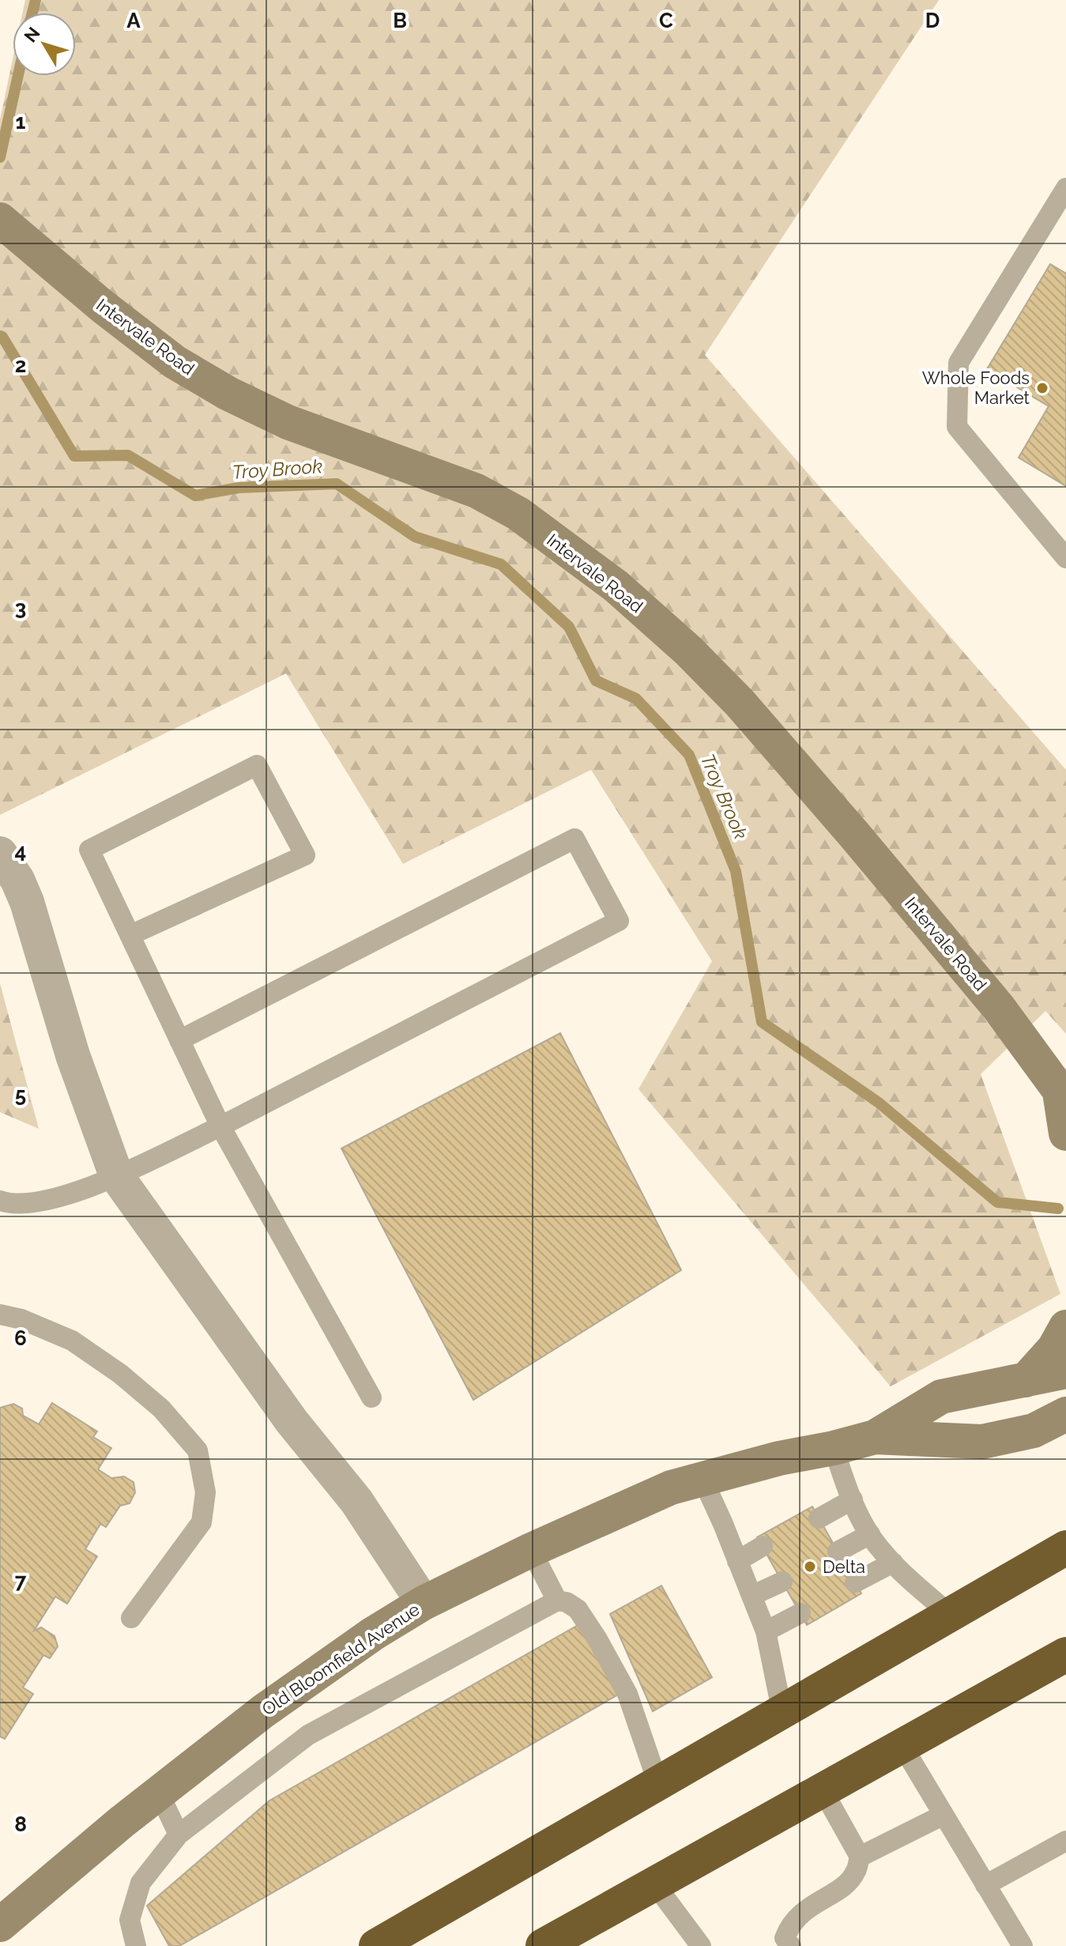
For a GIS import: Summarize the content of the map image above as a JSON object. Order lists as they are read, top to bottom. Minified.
{"streets":{"street":["Intervale Road","Old Bloomfield Avenue"]},"water":["Troy Brook"],"places":["Whole Foods Market","Delta"],"north":"top left","grid":{"columns":["A","B","C","D"],"rows":["1","2","3","4","5","6","7","8"]}}
